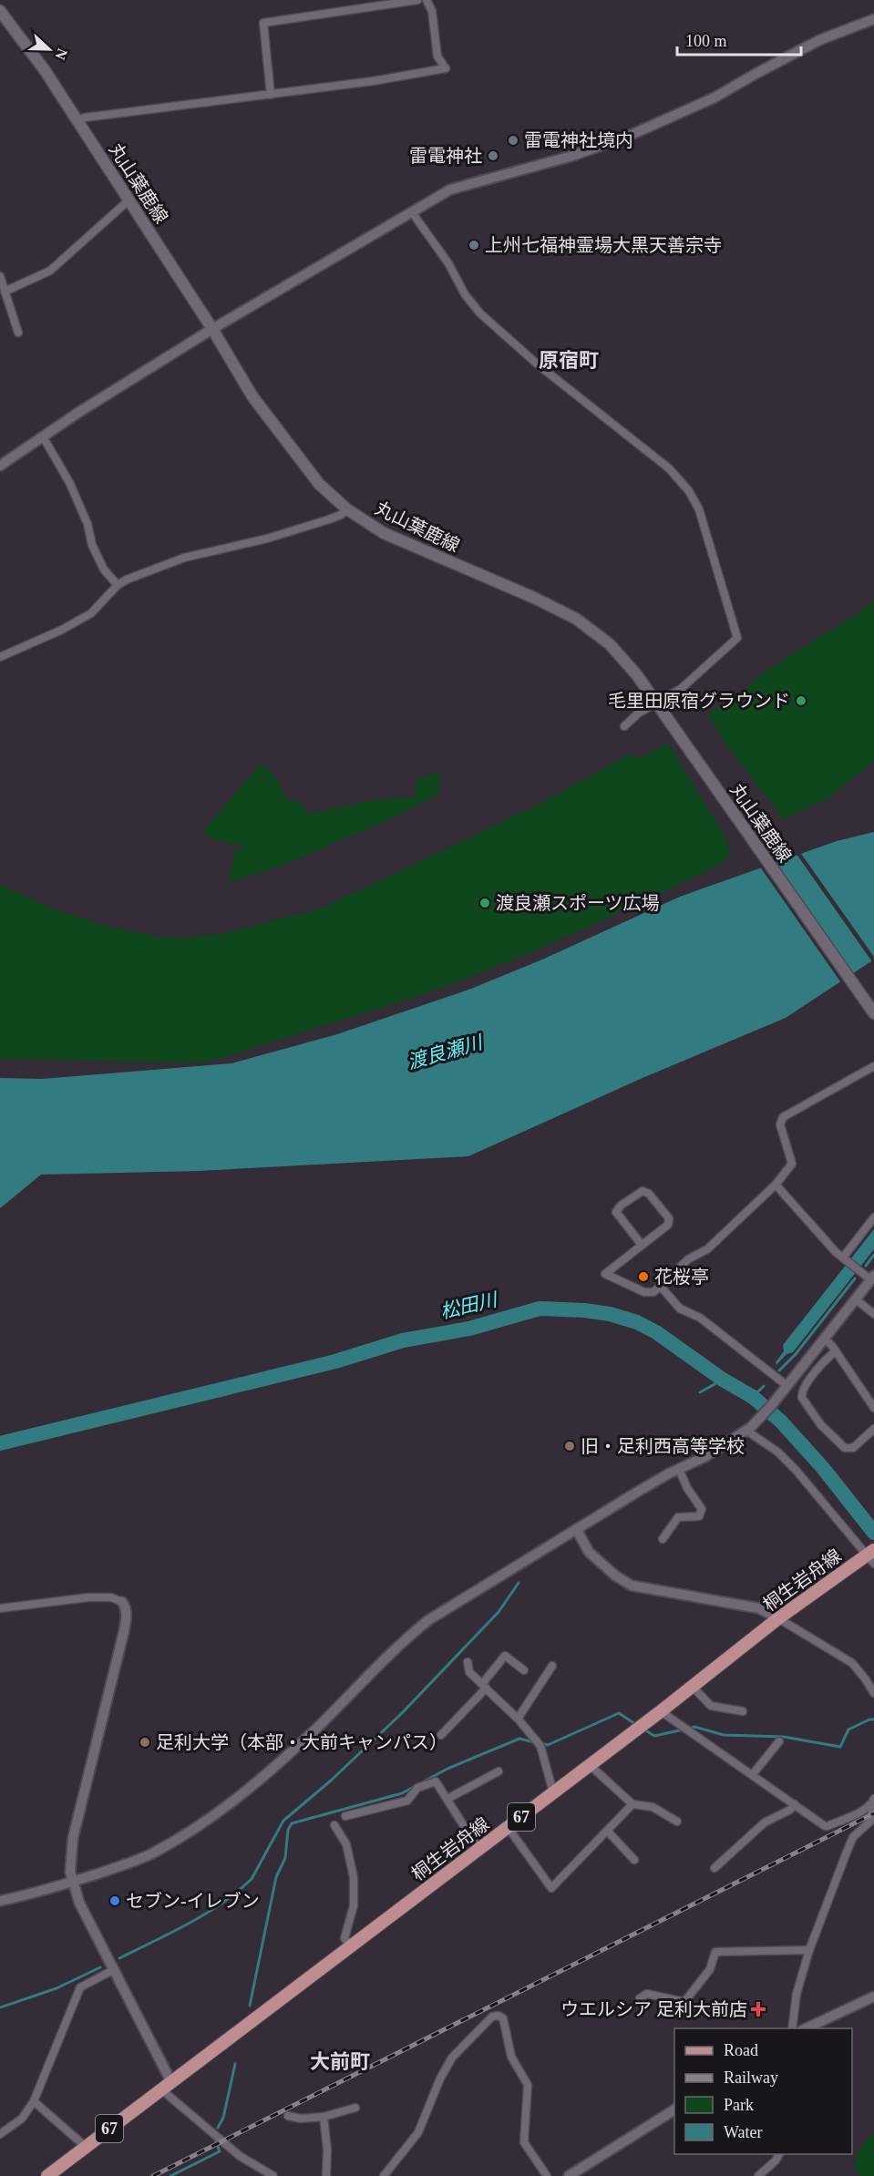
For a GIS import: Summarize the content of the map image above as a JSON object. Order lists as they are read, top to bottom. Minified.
{"streets":{"main road":["丸山葉鹿線","桐生岩舟線","67"]},"districts":["原宿町","大前町"],"water":["渡良瀬川","松田川"],"places":{"other":["雷電神社境内","雷電神社","上州七福神霊場大黒天善宗寺","毛里田原宿グラウンド","渡良瀬スポーツ広場","花桜亭","旧・足利西高等学校","足利大学（本部・大前キャンパス）","セブン-イレブン"],"health":["ウエルシア 足利大前店"]},"legend":["Road","Railway","Park","Water"],"scale_bar":"100 m","north":"right"}
